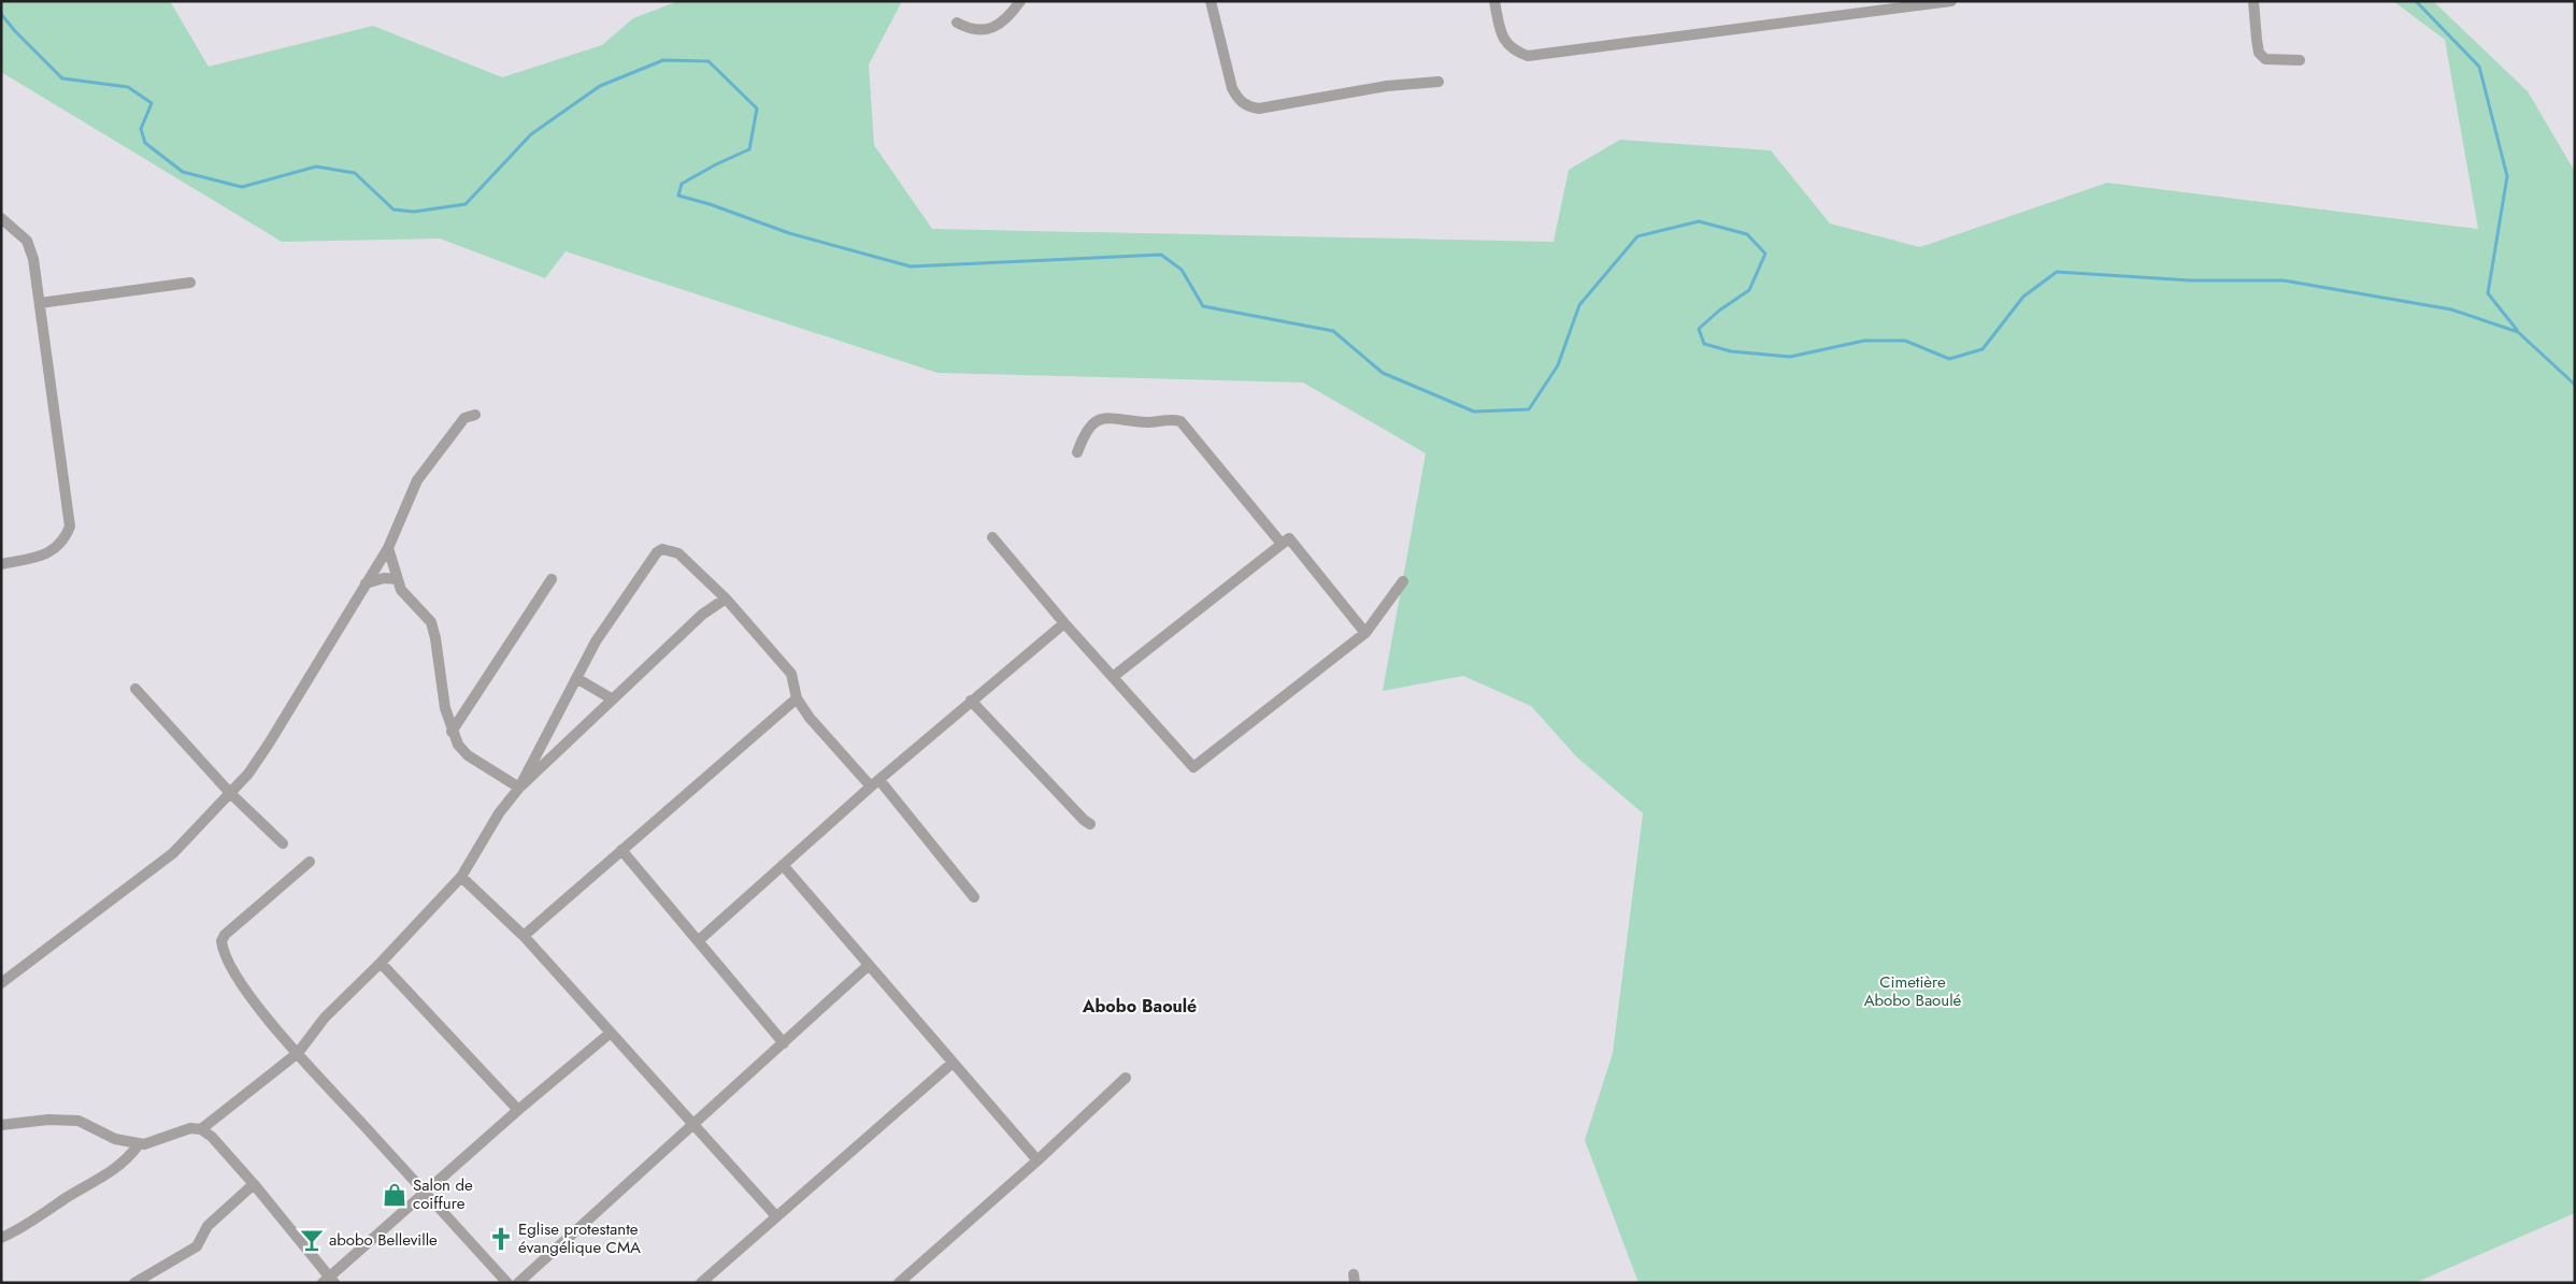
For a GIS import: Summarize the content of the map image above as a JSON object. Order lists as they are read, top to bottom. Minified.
{"districts":["Abobo Baoulé"],"parks":["Cimetière Abobo Baoulé"],"places":{"shop":["Salon de coiffure"],"church":["Eglise protestante évangélique CMA"],"bar":["abobo Belleville"]}}
